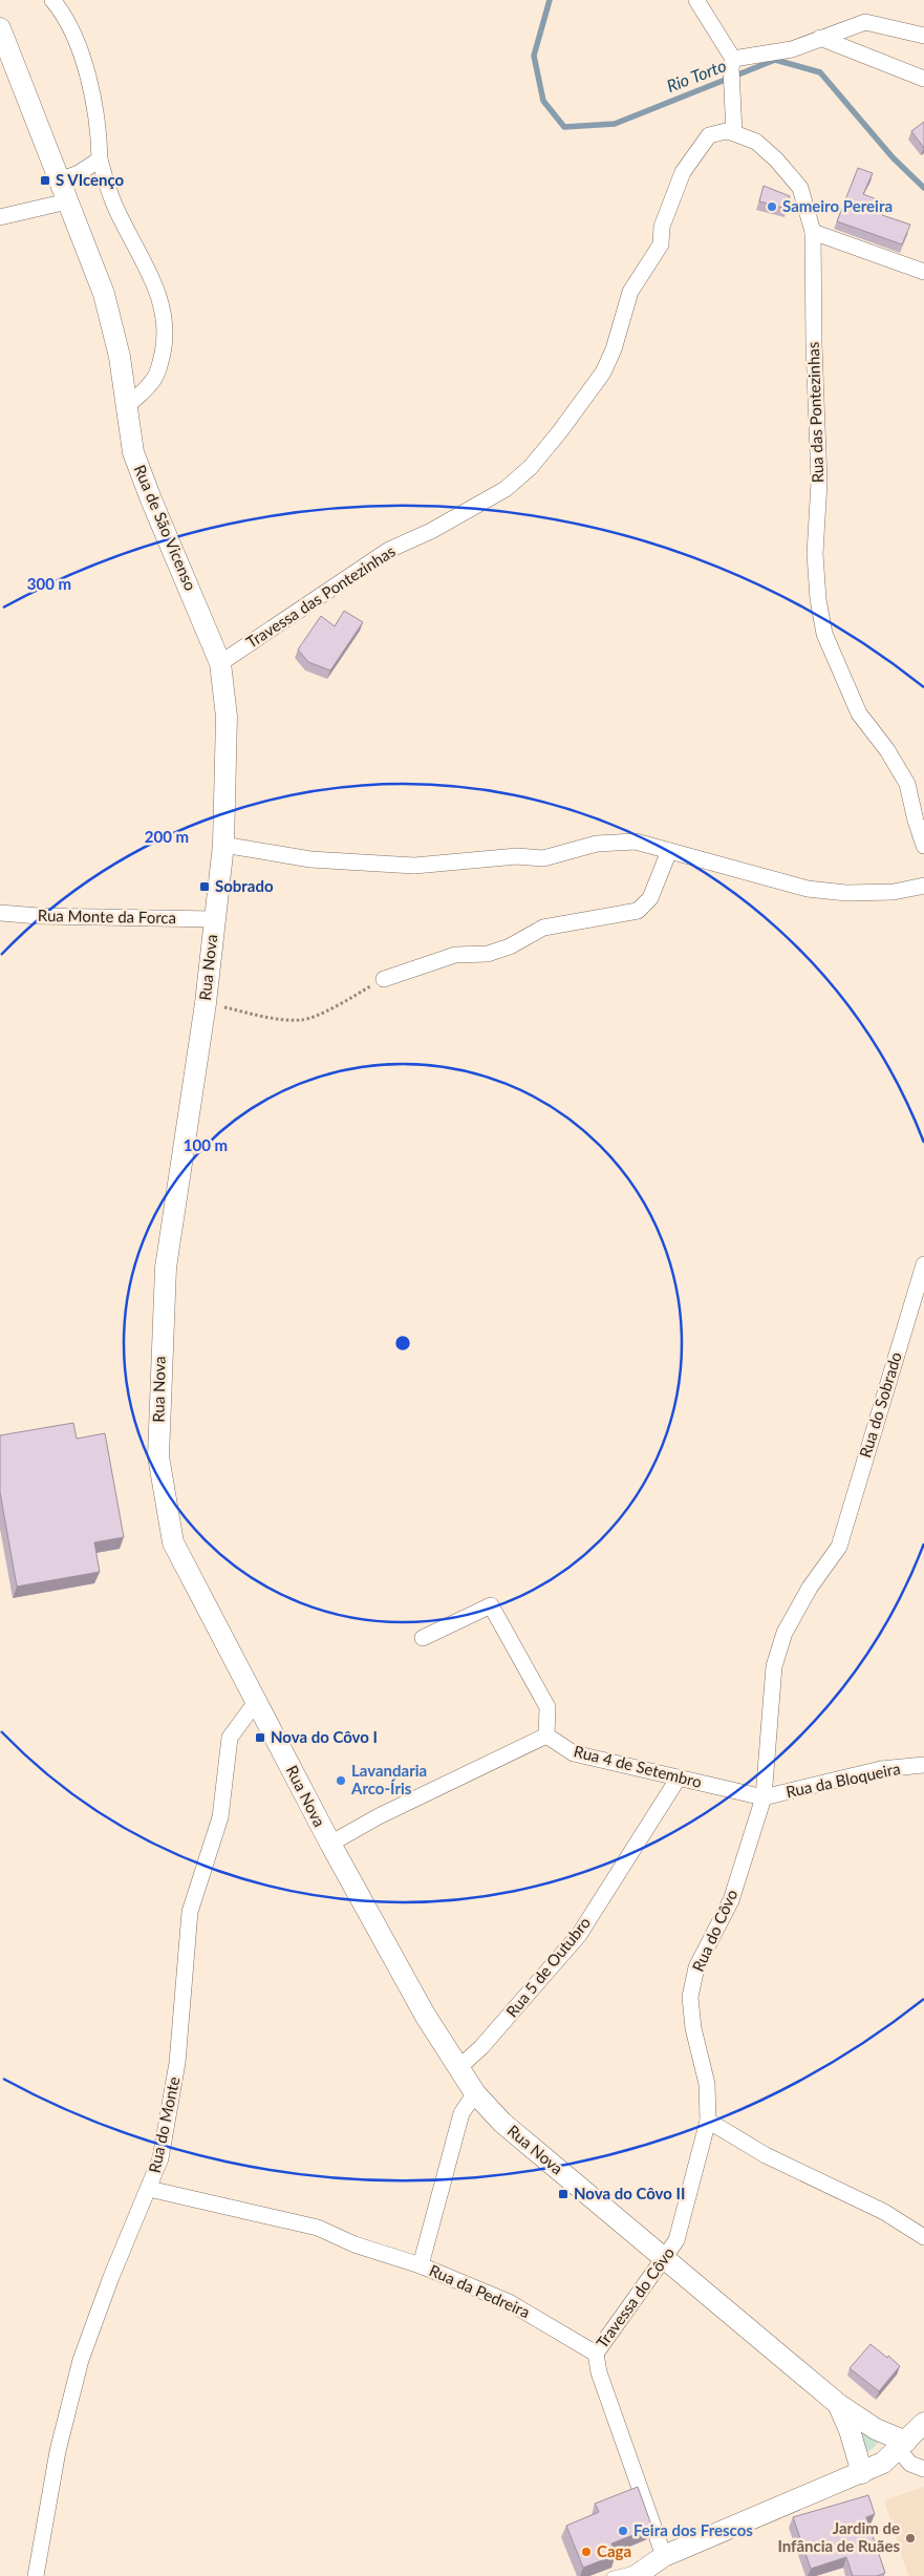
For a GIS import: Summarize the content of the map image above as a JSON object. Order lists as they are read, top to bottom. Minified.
{"streets":{"street":["Rua das Pontezinhas","Rua de São Vicenso","Travessa das Pontezinhas","Rua Monte da Forca","Rua Nova","Rua do Sobrado","Rua 4 de Setembro","Rua da Bloqueira","Rua do Côvo","Rua 5 de Outubro","Rua do Monte","Rua da Pedreira","Travessa do Côvo"]},"crossings":[["Rua das Pontezinhas","Travessa das Pontezinhas"],["Rua de São Vicenso","Travessa das Pontezinhas"],["Rua de São Vicenso","Rua Monte da Forca"],["Rua de São Vicenso","Rua Nova"],["Rua Monte da Forca","Rua Nova"],["Rua Nova","Rua 5 de Outubro"],["Rua Nova","Rua do Monte"],["Rua Nova","Travessa do Côvo"],["Rua do Sobrado","Rua do Côvo"],["Rua 4 de Setembro","Rua da Bloqueira"],["Rua 4 de Setembro","Rua do Côvo"],["Rua 4 de Setembro","Rua 5 de Outubro"],["Rua da Bloqueira","Rua do Côvo"],["Rua do Côvo","Travessa do Côvo"],["Rua do Monte","Rua da Pedreira"],["Rua da Pedreira","Travessa do Côvo"]],"water":["Rio Torto"],"places":{"transit":["S VIcenço","Sobrado","Nova do Côvo I","Nova do Côvo II"],"other":["Sameiro Pereira","Lavandaria Arco-Íris","Feira dos Frescos","Jardim de Infância de Ruães","Caga"]},"rings":["300 m","200 m","100 m"]}
